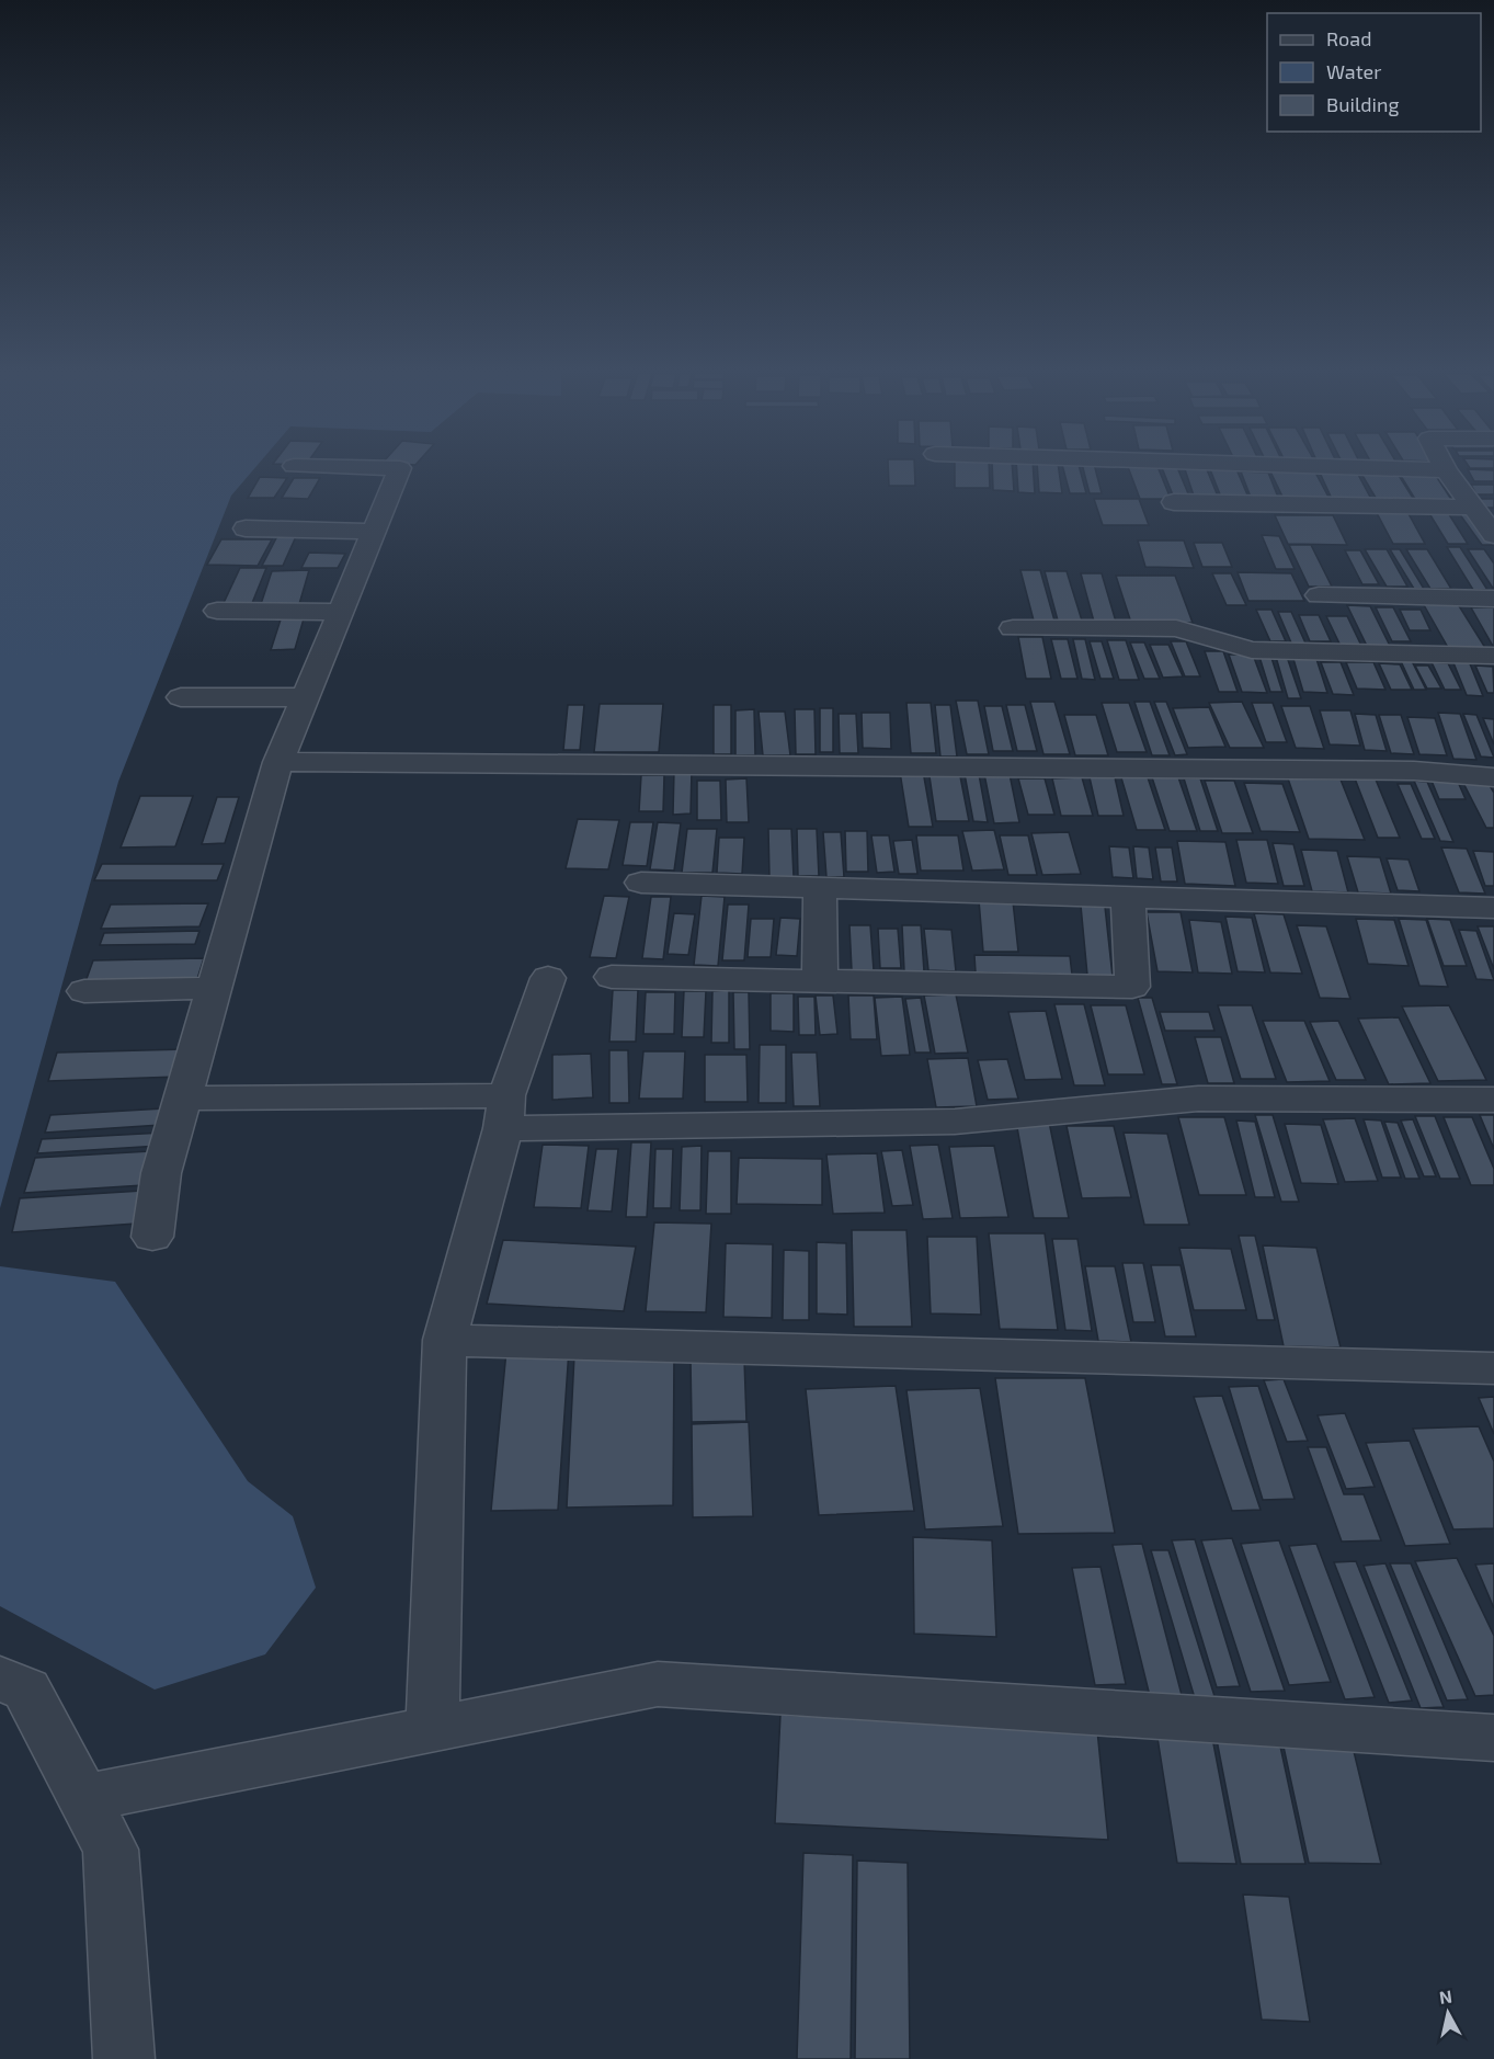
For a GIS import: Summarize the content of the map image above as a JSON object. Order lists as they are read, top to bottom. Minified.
{"legend":["Road","Water","Building"],"north":"top"}
